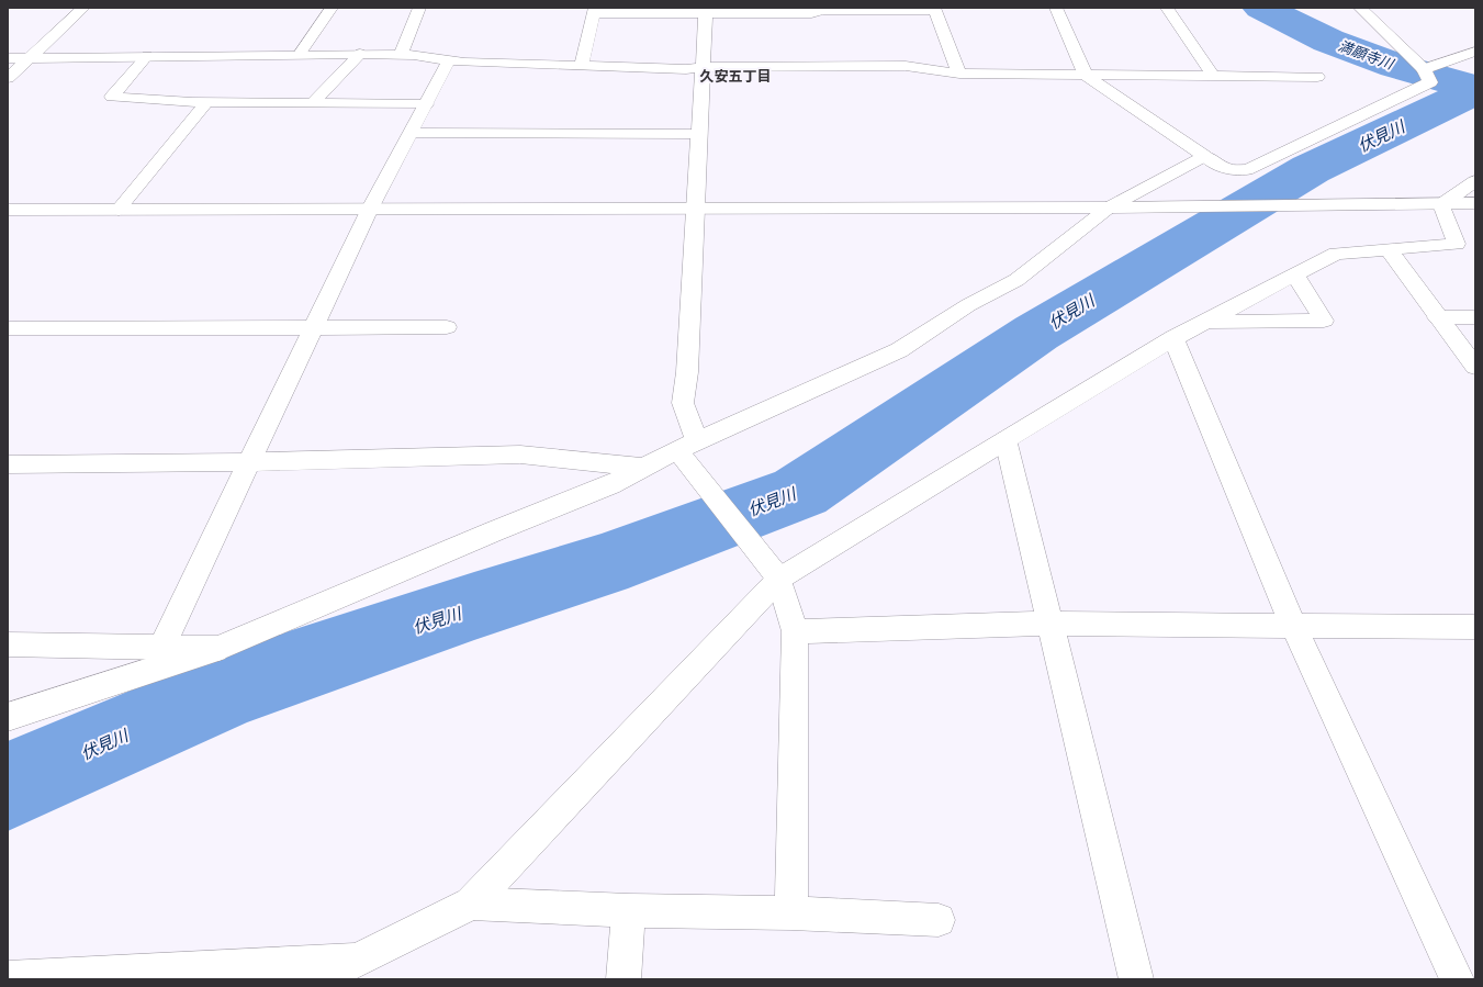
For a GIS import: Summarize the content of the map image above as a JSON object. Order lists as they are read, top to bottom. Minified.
{"districts":["久安五丁目"],"water":["満願寺川","伏見川"]}
